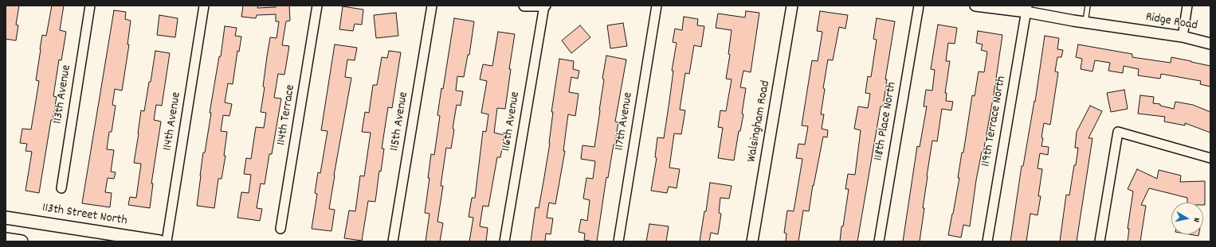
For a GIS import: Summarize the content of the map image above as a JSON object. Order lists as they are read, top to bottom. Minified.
{"streets":{"main road":["113th Street North"],"street":["Ridge Road","113th Avenue","114th Terrace","114th Avenue","115th Avenue","116th Avenue","117th Avenue","Walsingham Road","118th Place North","119th Terrace North"]},"crossings":[["Ridge Road","119th Terrace North"]],"north":"right"}
